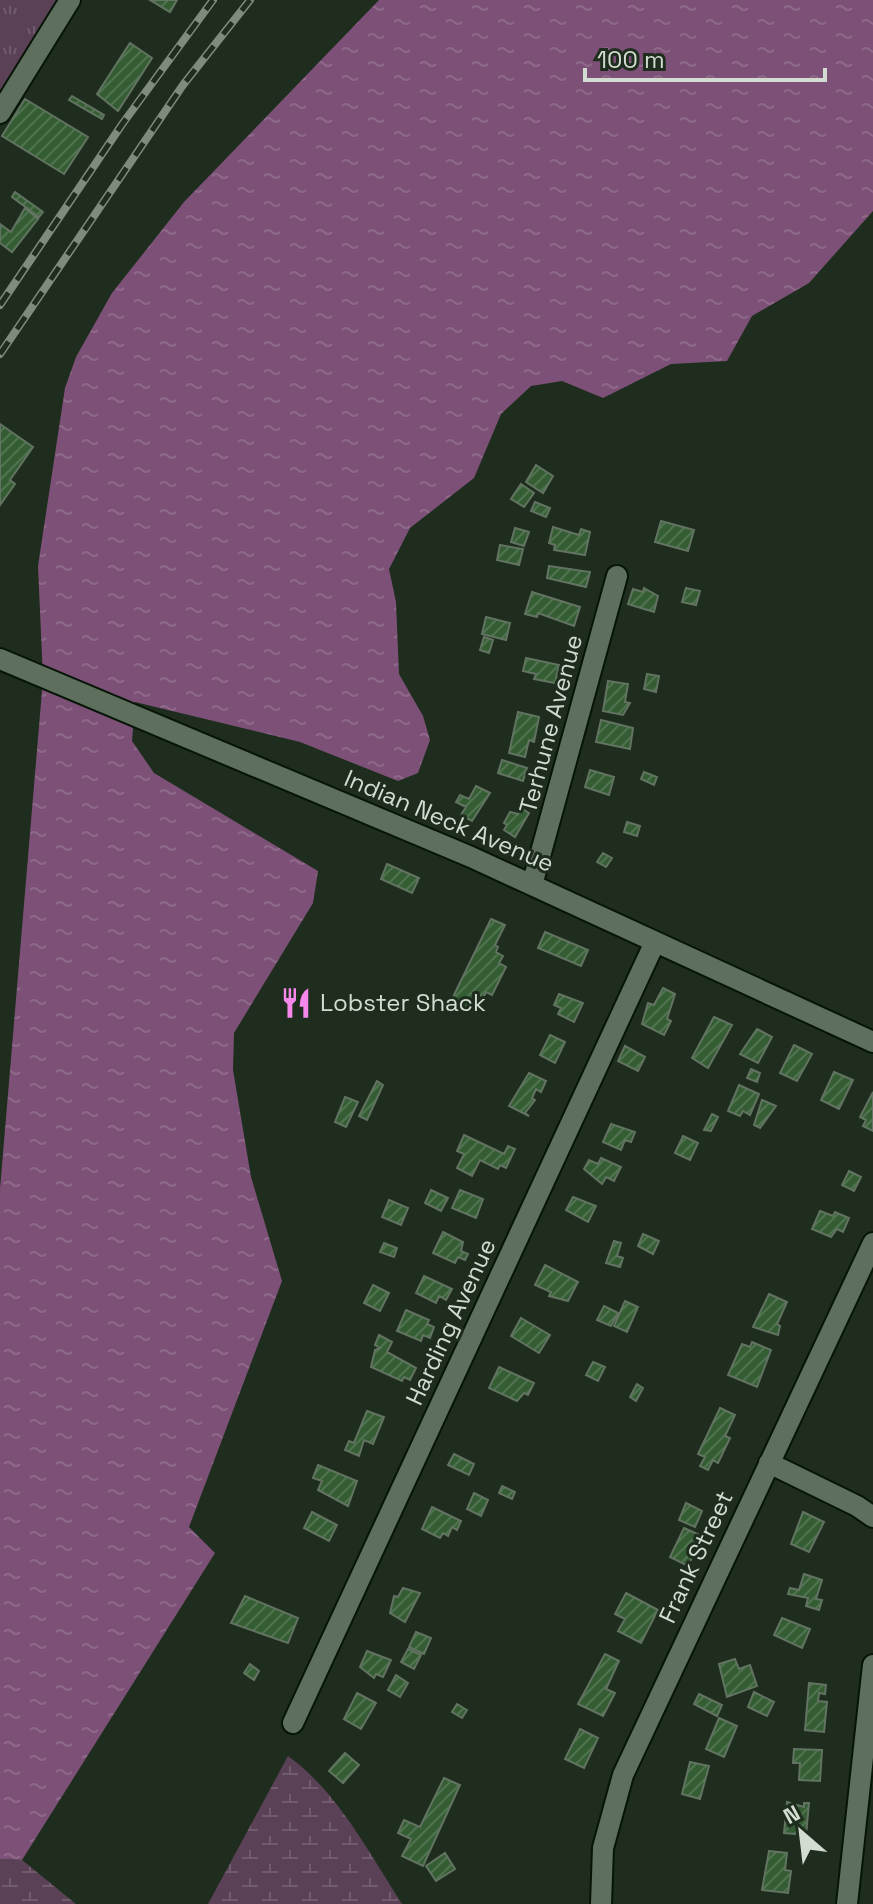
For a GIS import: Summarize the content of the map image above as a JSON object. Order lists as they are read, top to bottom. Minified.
{"streets":{"street":["Terhune Avenue","Indian Neck Avenue","Harding Avenue","Frank Street"]},"crossings":[["Terhune Avenue","Indian Neck Avenue"],["Indian Neck Avenue","Harding Avenue"]],"places":{"restaurant":["Lobster Shack"]},"scale_bar":"100 m","north":"top left"}
